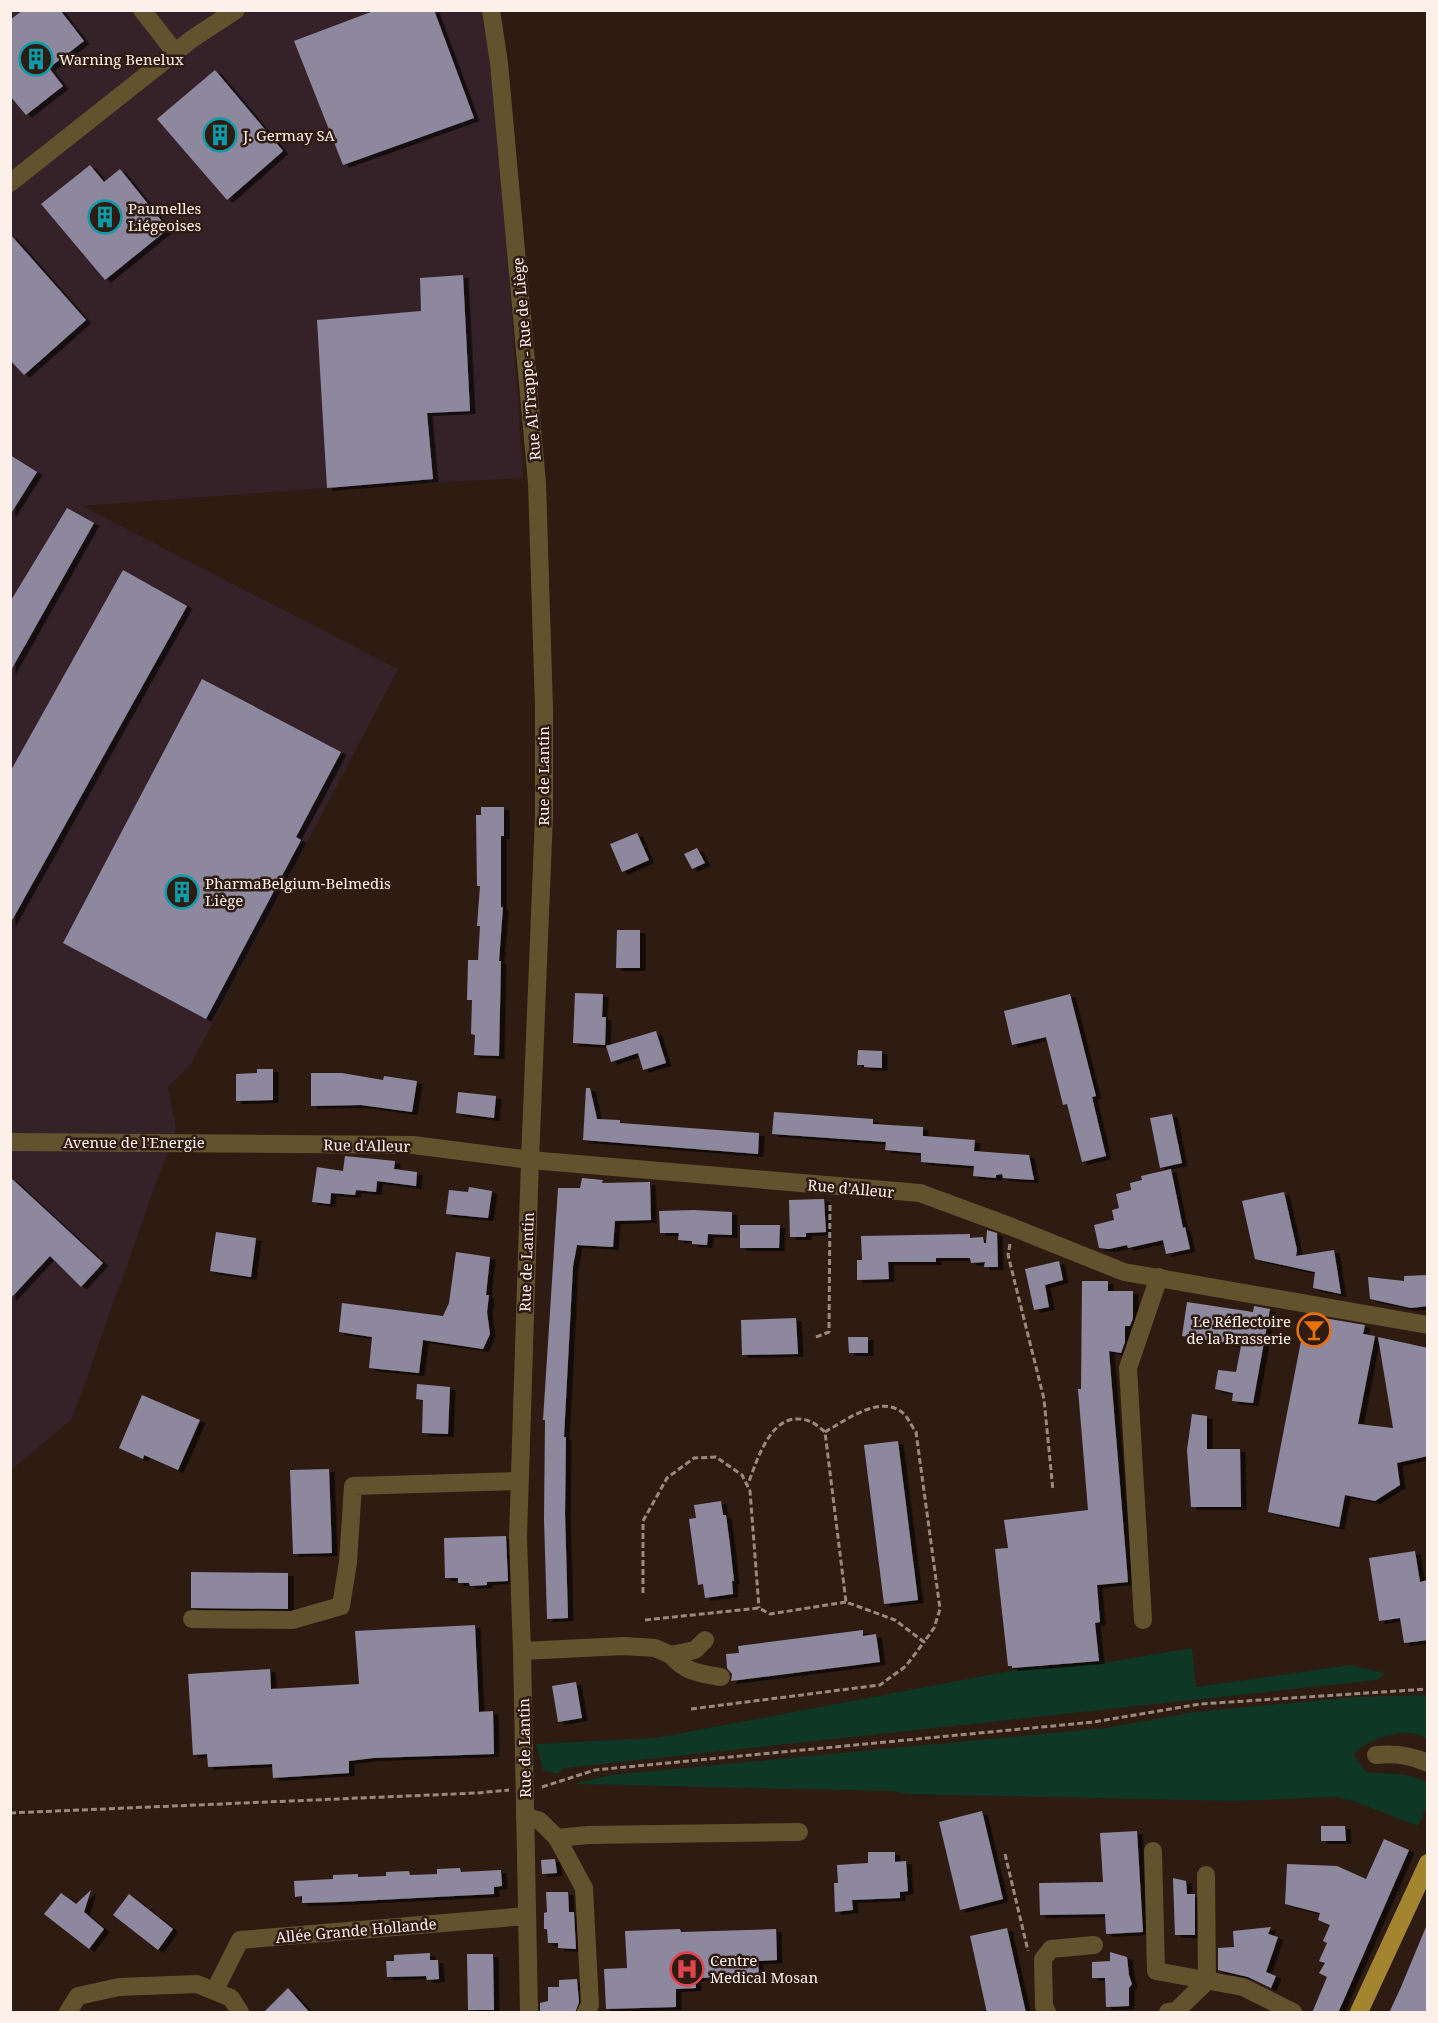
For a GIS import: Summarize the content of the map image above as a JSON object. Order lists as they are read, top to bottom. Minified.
{"streets":{"street":["Rue Al'Trappe - Rue de Liège","Rue de Lantin","Avenue de l'Energie","Rue d'Alleur","Allée Grande Hollande"]},"crossings":[["Rue Al'Trappe - Rue de Liège","Rue de Lantin"],["Rue de Lantin","Rue d'Alleur"],["Rue de Lantin","Allée Grande Hollande"],["Avenue de l'Energie","Rue d'Alleur"]],"places":{"building":["Warning Benelux","J. Germay SA","Paumelles Liégeoises","PharmaBelgium-Belmedis Liège"],"bar":["Le Réflectoire de la Brasserie"],"hospital":["Centre Medical Mosan"]}}
